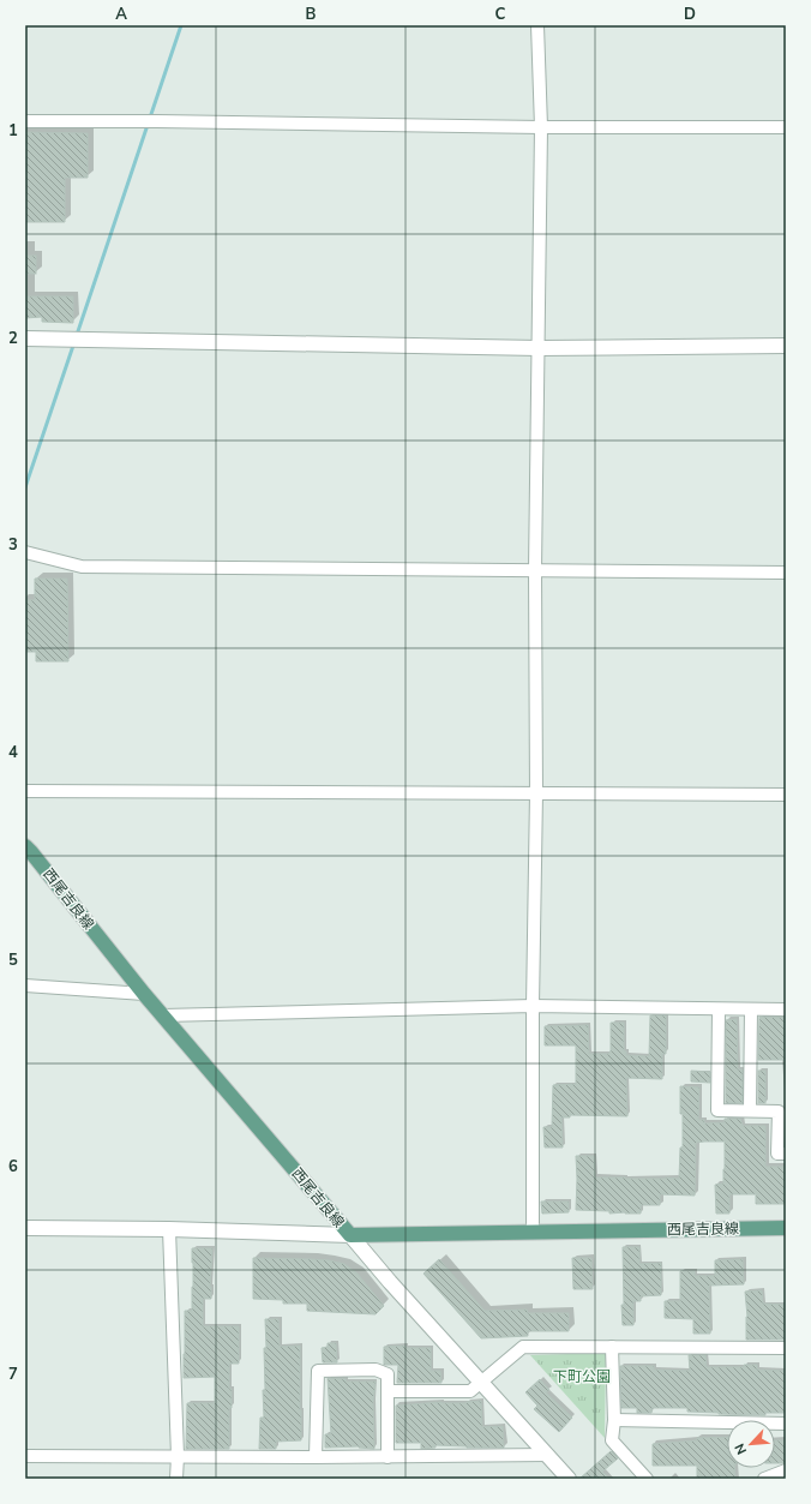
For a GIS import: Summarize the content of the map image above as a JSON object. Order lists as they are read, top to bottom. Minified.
{"streets":{"main road":["西尾吉良線"]},"parks":["下町公園"],"north":"bottom left","grid":{"columns":["A","B","C","D"],"rows":["1","2","3","4","5","6","7"]}}
